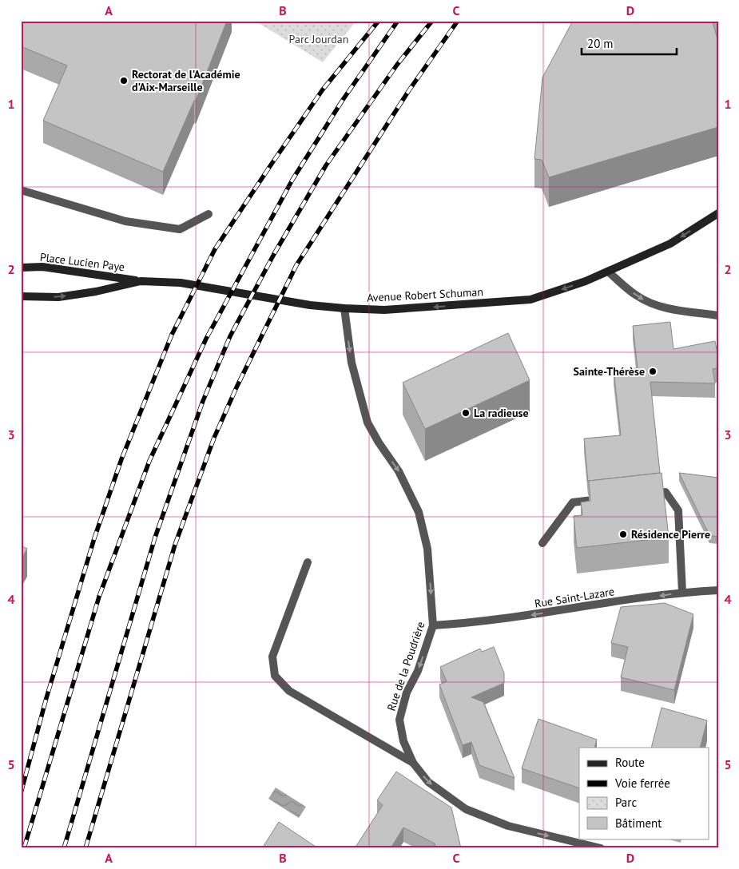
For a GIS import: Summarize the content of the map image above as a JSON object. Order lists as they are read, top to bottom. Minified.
{"streets":{"street":["Place Lucien Paye","Avenue Robert Schuman","Rue Saint-Lazare","Rue de la Poudrière"]},"crossings":[["Place Lucien Paye","Avenue Robert Schuman"],["Avenue Robert Schuman","Rue de la Poudrière"],["Rue Saint-Lazare","Rue de la Poudrière"]],"one_way":["Rue Saint-Lazare","Rue de la Poudrière"],"parks":["Parc Jourdan"],"places":["Rectorat de l'Académie d'Aix-Marseille","Sainte-Thérèse","La radieuse","Résidence Pierre"],"legend":["Route","Voie ferrée","Parc","Bâtiment"],"scale_bar":"20 m","grid":{"columns":["A","B","C","D"],"rows":["1","2","3","4","5"]}}
